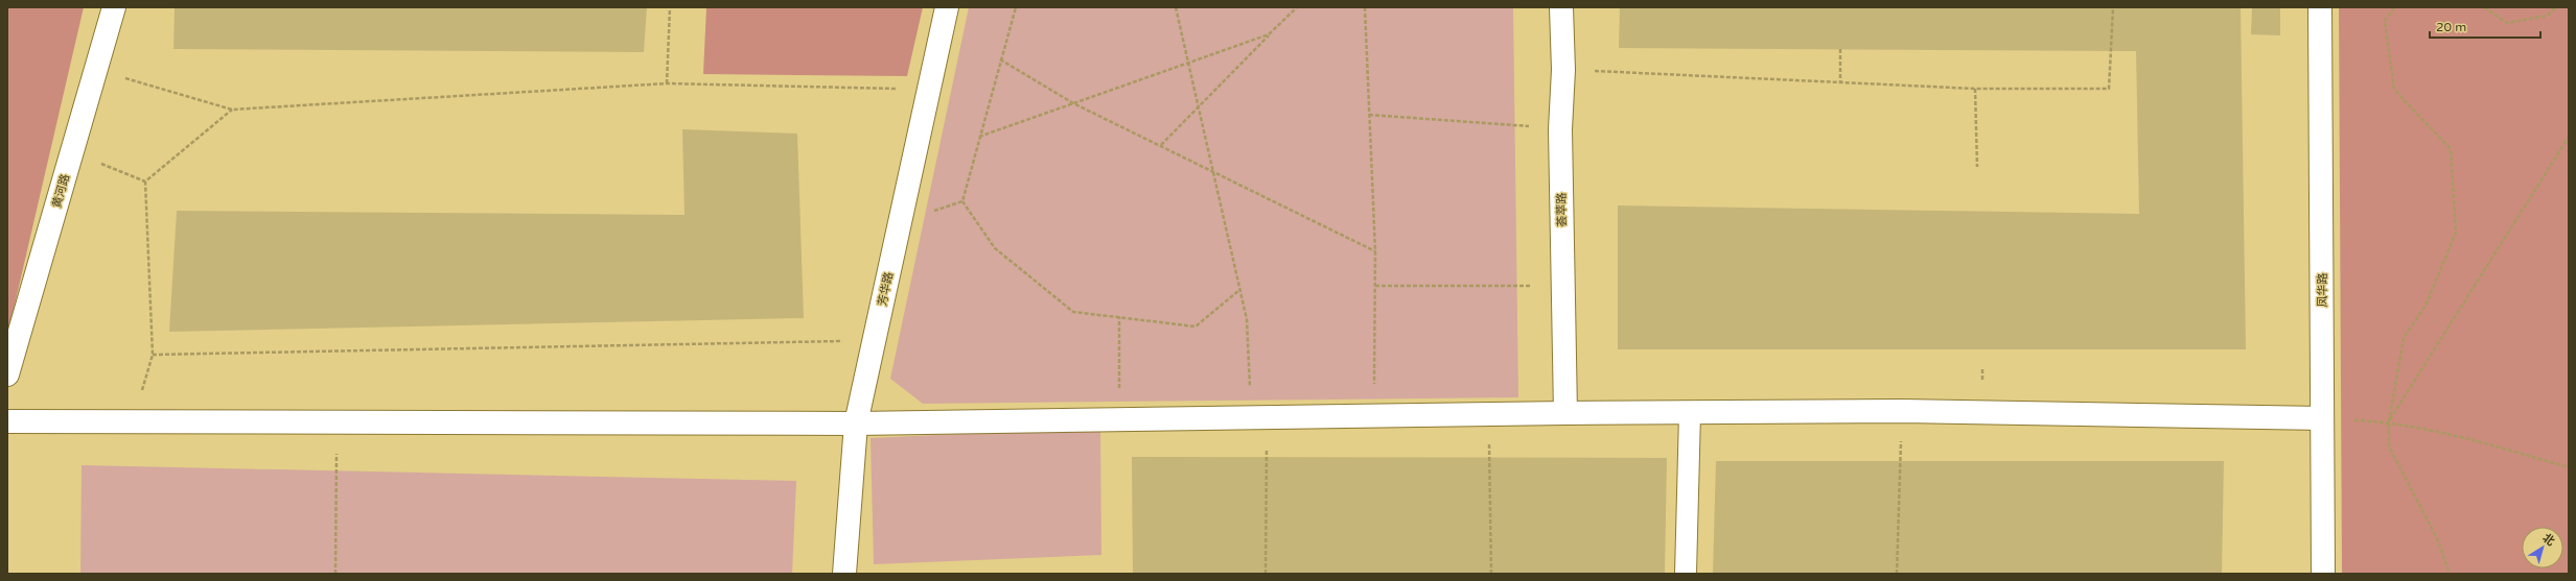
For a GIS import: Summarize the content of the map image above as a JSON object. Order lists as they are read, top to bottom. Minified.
{"streets":{"street":["黄河路","荟萃路","芳华路","凤华路"]},"scale_bar":"20 m","north":"top right"}
